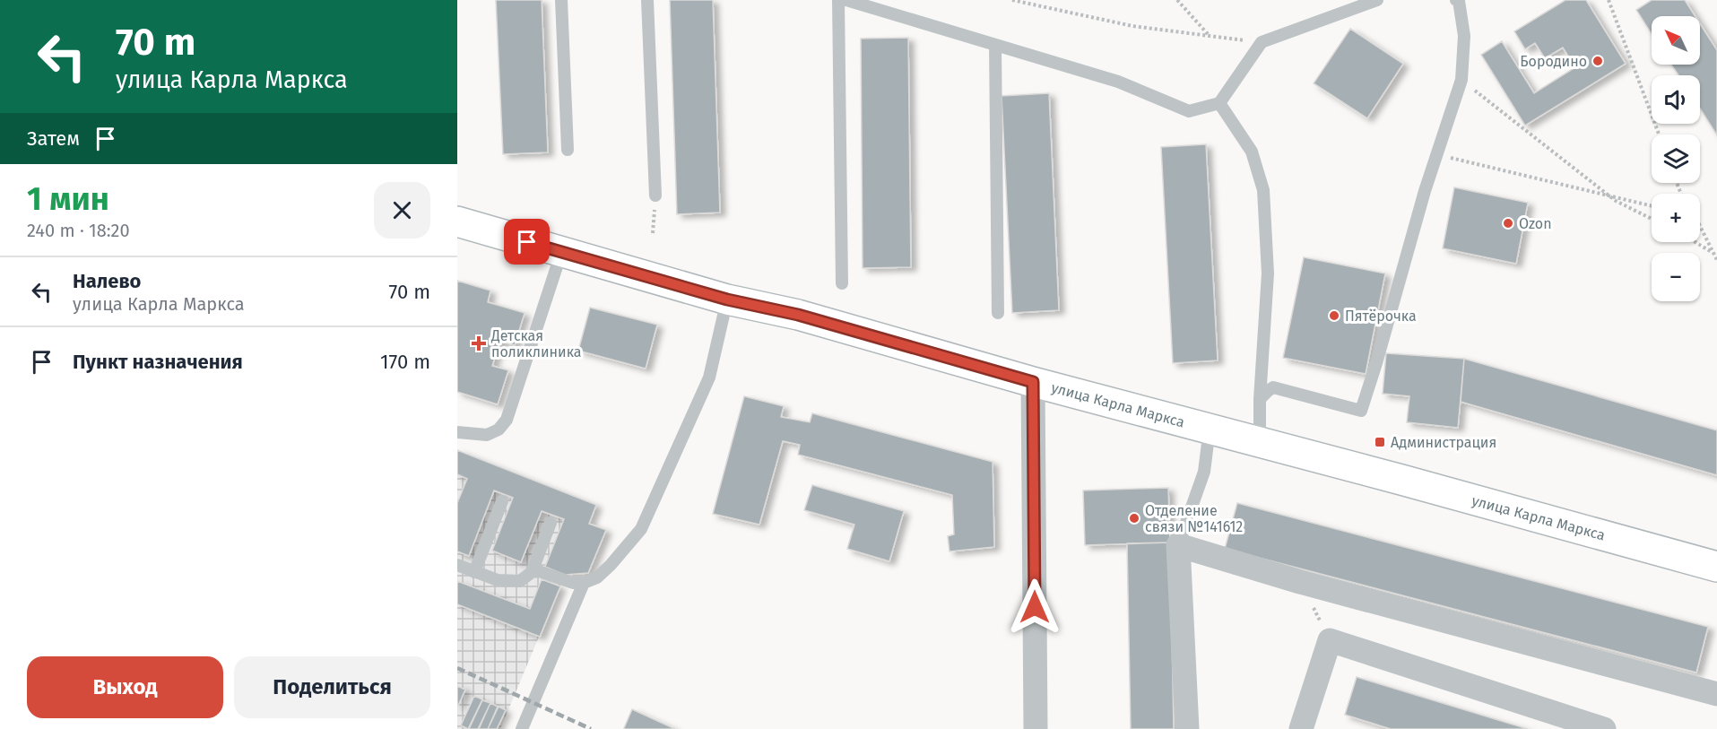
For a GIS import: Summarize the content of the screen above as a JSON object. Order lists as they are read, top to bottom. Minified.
{"streets":{"street":["улица Карла Маркса"]},"places":{"other":["Бородино","Ozon","Пятёрочка","Отделение связи №141612"],"health":["Детская поликлиника"],"transit":["Администрация"]},"north":"top left","page":{"turn":["70 m","улица Карла Маркса"],"map_buttons":["+","−"],"then":"Затем","heading":["1 мин","240 m · 18:20"],"list":[{"name":"Налево","note":"улица Карла Маркса","value":"70 m"},{"name":"Пункт назначения","value":"170 m"}],"buttons":["Выход","Поделиться"]}}
